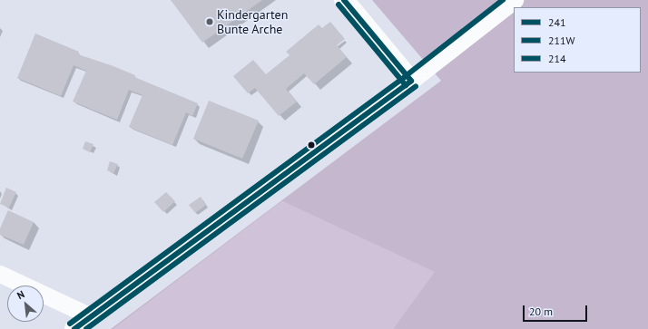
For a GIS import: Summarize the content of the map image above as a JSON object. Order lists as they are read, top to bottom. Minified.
{"places":["Kindergarten Bunte Arche"],"lines":["transit line 241","transit line 214","transit line 211W"],"legend":["241","211W","214"],"scale_bar":"20 m","north":"top left"}
